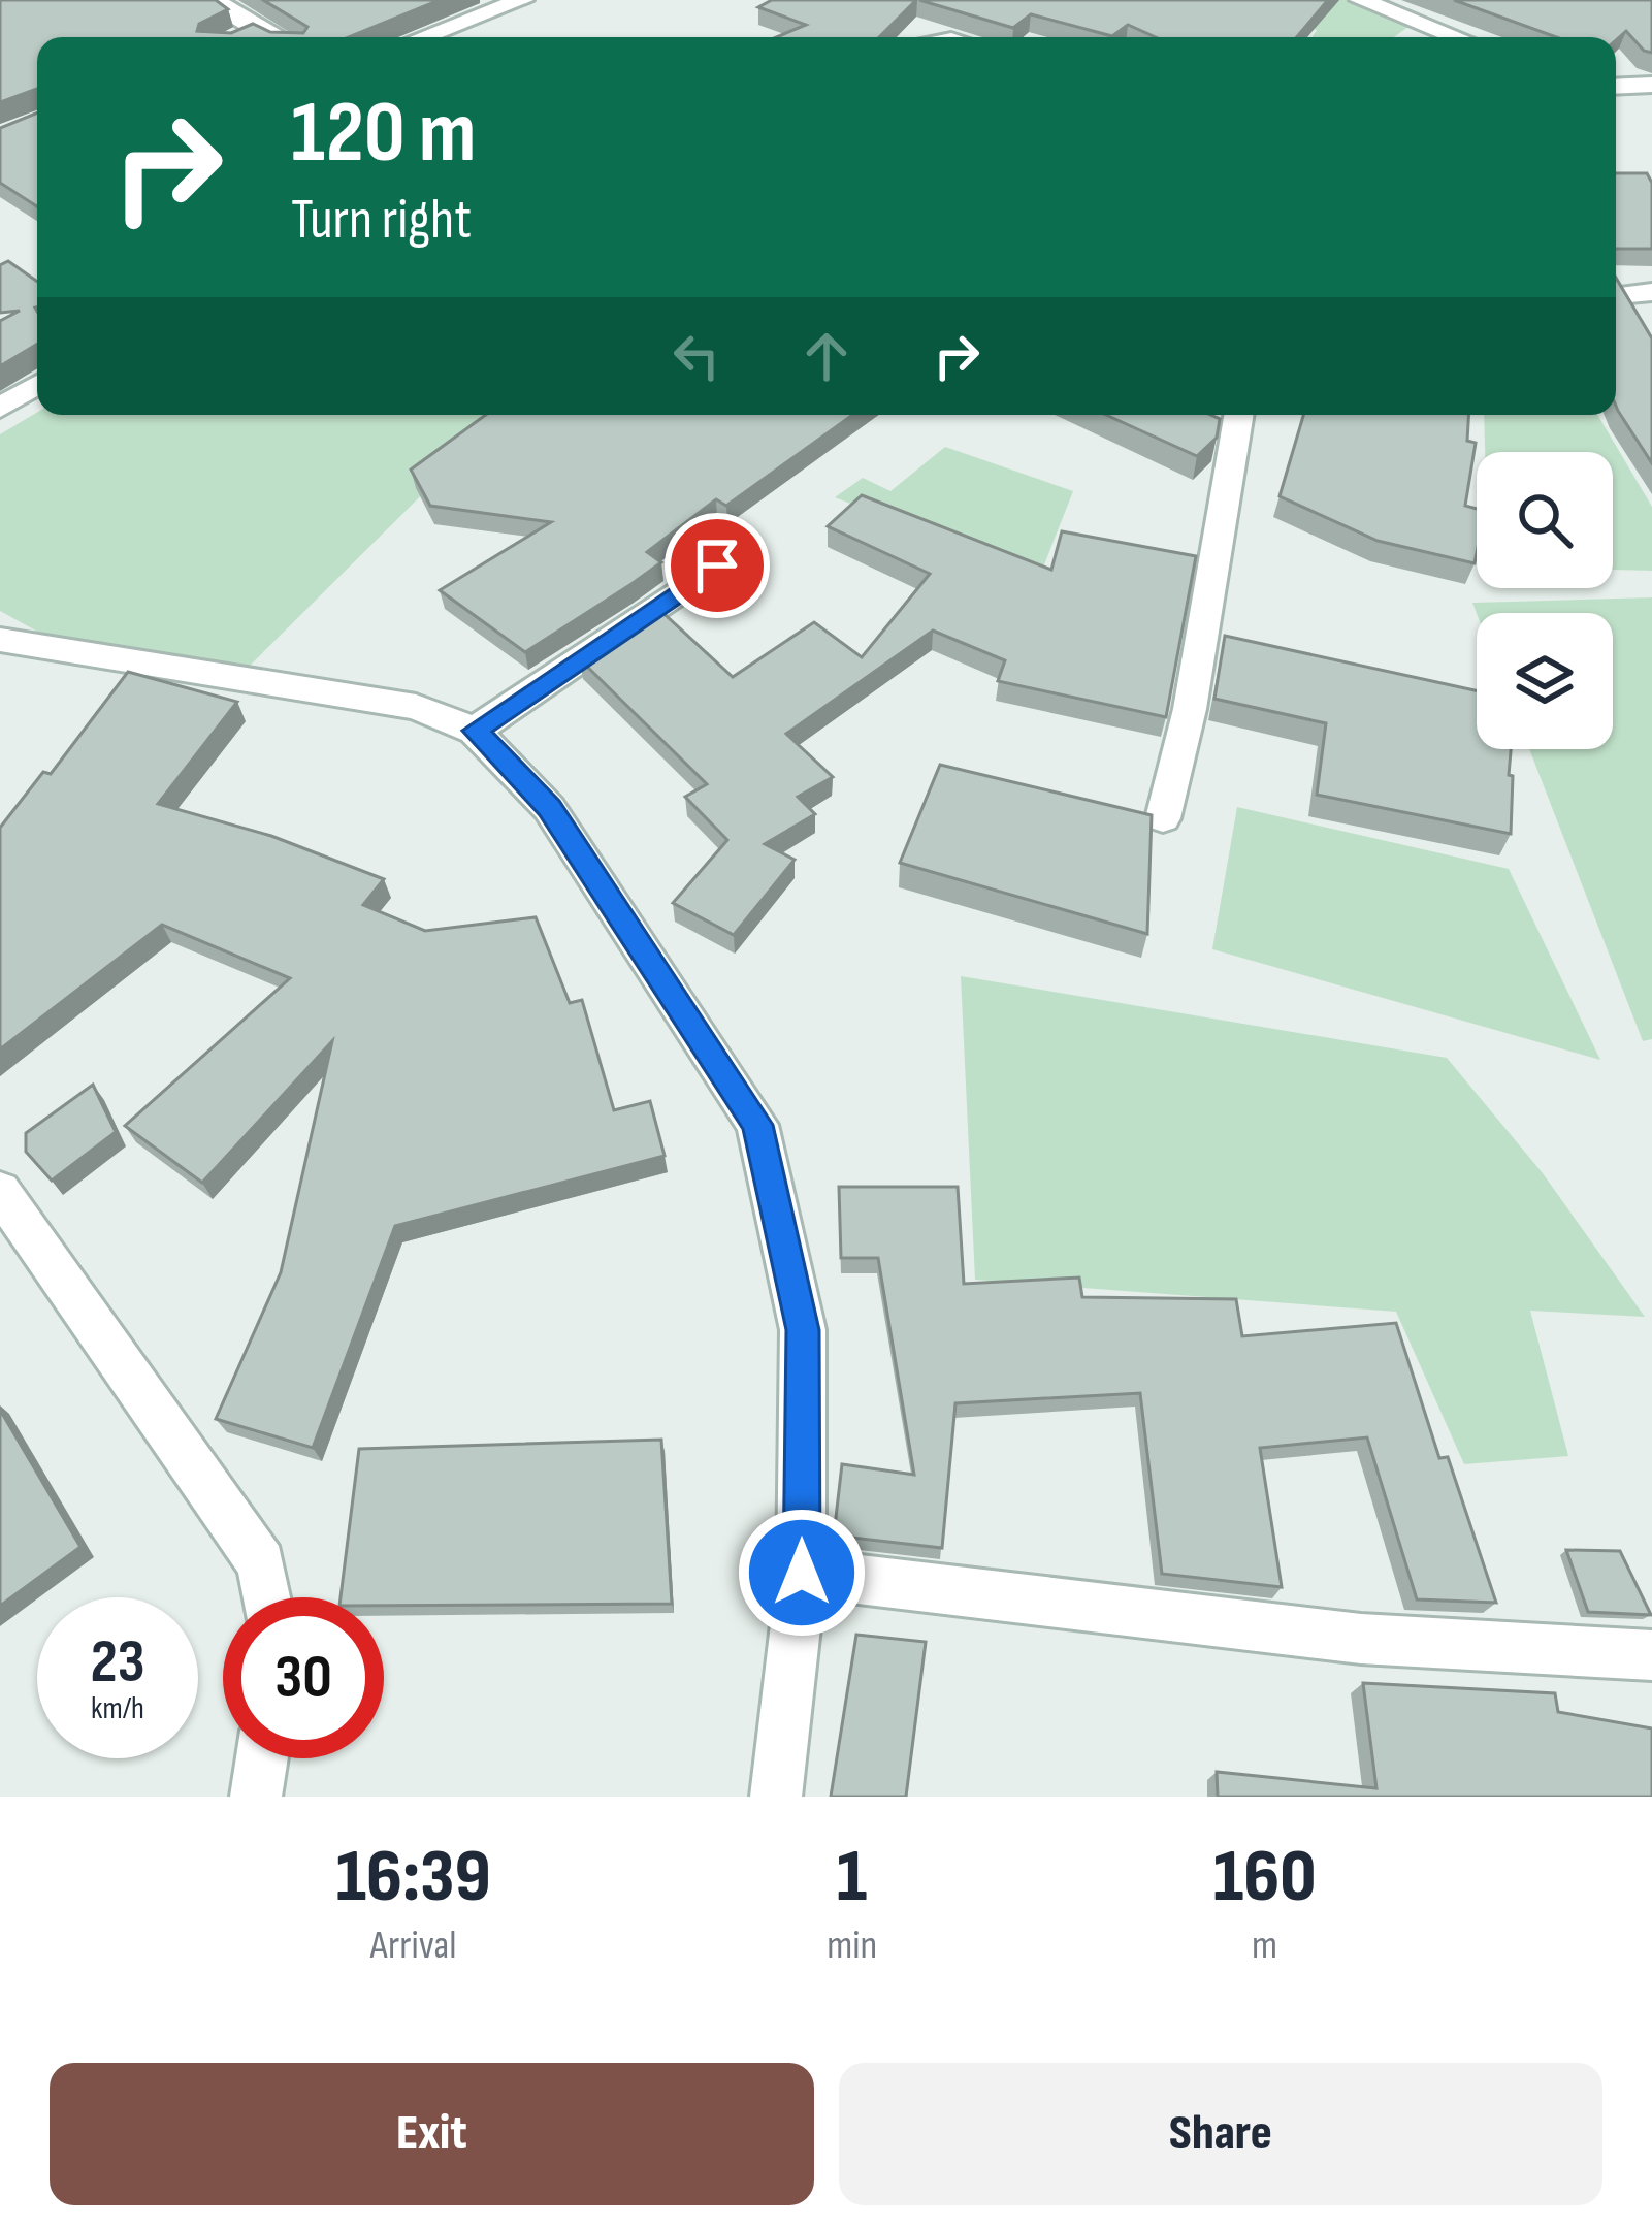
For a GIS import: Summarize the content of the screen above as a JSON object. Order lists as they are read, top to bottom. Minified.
{"page":{"turn":["120 m","Turn right"],"speed":"23 km/h","limit":"30","eta":["16:39","Arrival","1","min","160","m"],"buttons":["Exit","Share"]}}
